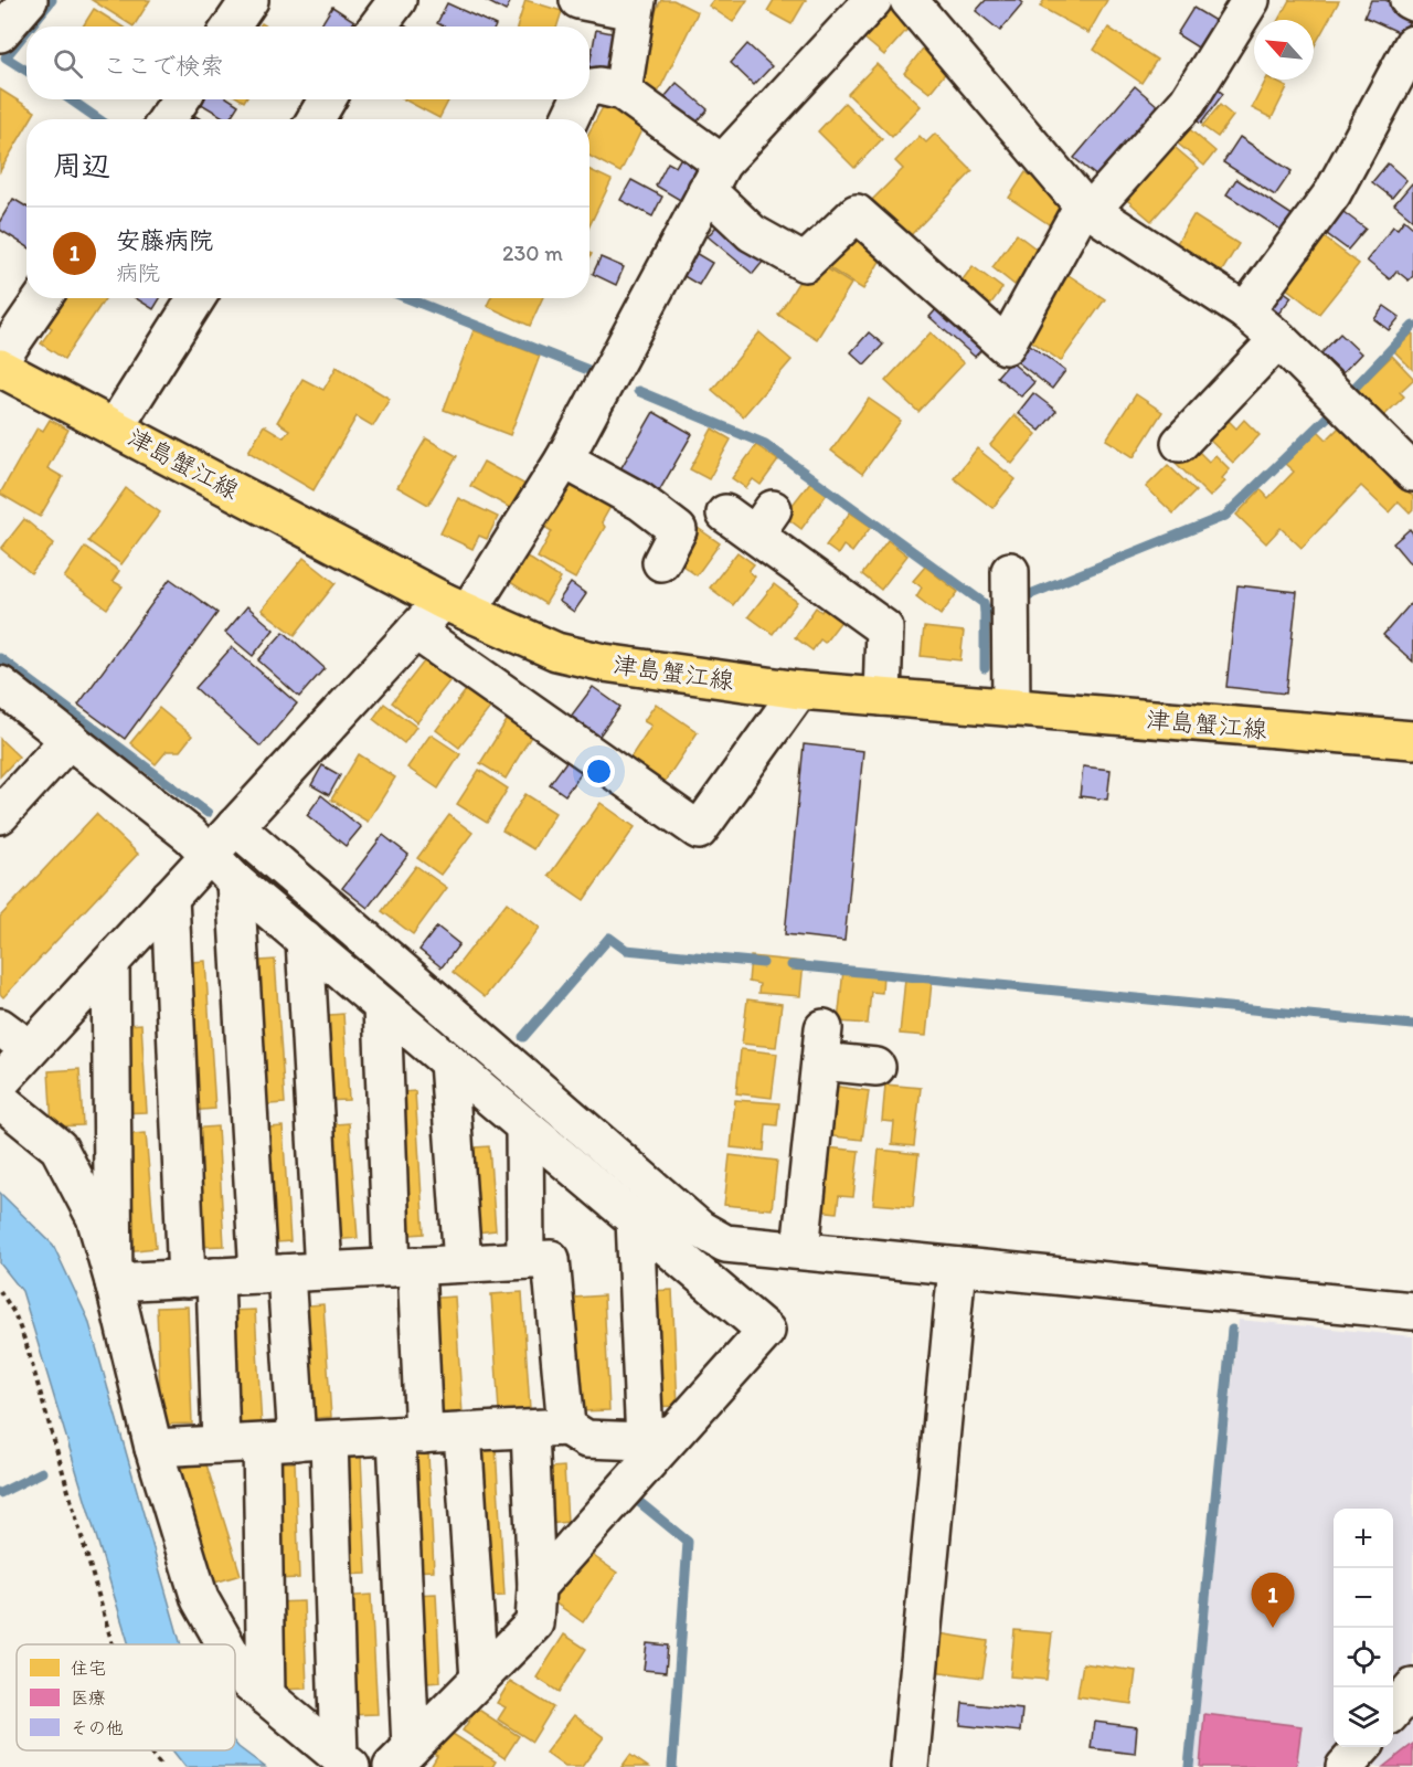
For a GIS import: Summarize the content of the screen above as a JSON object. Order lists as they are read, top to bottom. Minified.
{"streets":{"main road":["津島蟹江線"]},"legend":["住宅","医療","その他"],"north":"top left","page":{"search":"ここで検索","heading":"周辺","list":[{"mark":"1","name":"安藤病院","note":"病院","value":"230 m"}],"map_buttons":["+","−"],"pins":"1"}}
